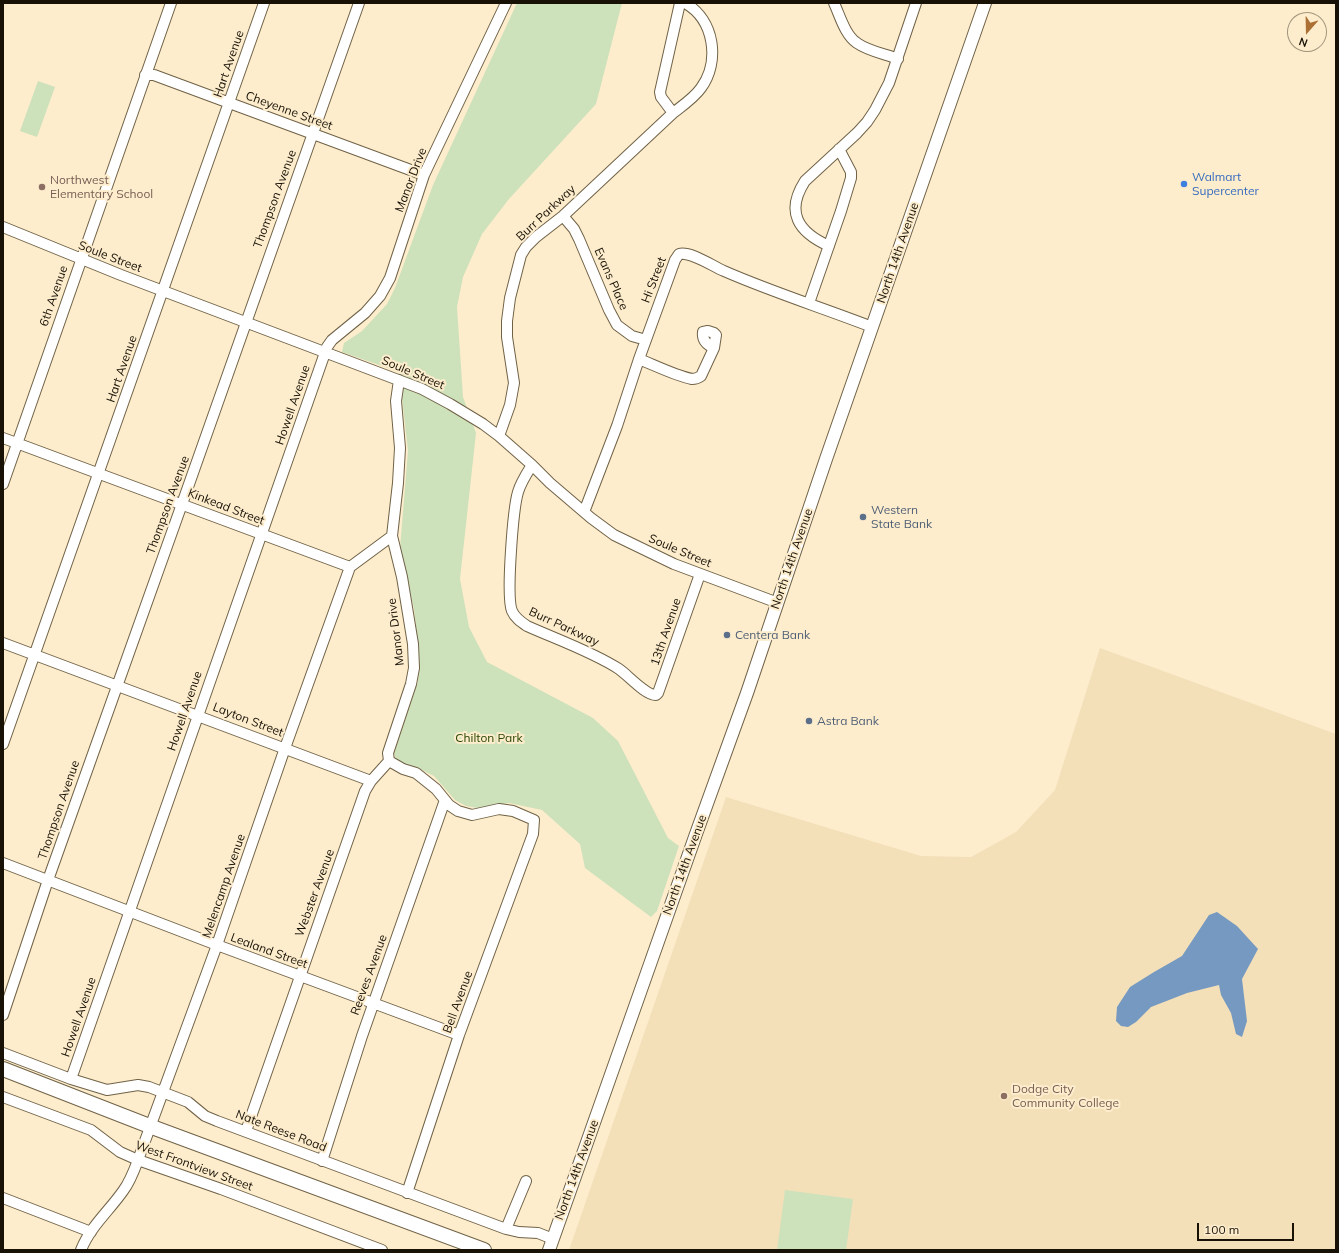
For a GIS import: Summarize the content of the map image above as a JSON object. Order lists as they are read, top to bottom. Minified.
{"streets":{"main road":["North 14th Avenue"],"street":["Hart Avenue","Cheyenne Street","Manor Drive","Thompson Avenue","Burr Parkway","Soule Street","Evans Place","Hi Street","6th Avenue","Howell Avenue","Kinkead Street","13th Avenue","Layton Street","Melencamp Avenue","Webster Avenue","Lealand Street","Reeves Avenue","Bell Avenue","Nate Reese Road","West Frontview Street"]},"crossings":[["Hart Avenue","Cheyenne Street"],["Hart Avenue","Soule Street"],["Hart Avenue","Kinkead Street"],["Hart Avenue","Layton Street"],["Cheyenne Street","Manor Drive"],["Cheyenne Street","Thompson Avenue"],["Cheyenne Street","6th Avenue"],["Manor Drive","Soule Street"],["Manor Drive","Howell Avenue"],["Manor Drive","Webster Avenue"],["Thompson Avenue","Soule Street"],["Thompson Avenue","Kinkead Street"],["Thompson Avenue","Layton Street"],["Thompson Avenue","Lealand Street"],["Burr Parkway","Soule Street"],["Burr Parkway","Evans Place"],["Burr Parkway","13th Avenue"],["North 14th Avenue","Soule Street"],["North 14th Avenue","Hi Street"],["North 14th Avenue","Nate Reese Road"],["Soule Street","Hi Street"],["Soule Street","6th Avenue"],["Soule Street","Howell Avenue"],["Soule Street","13th Avenue"],["Evans Place","Hi Street"],["6th Avenue","Kinkead Street"],["Howell Avenue","Kinkead Street"],["Howell Avenue","Layton Street"],["Howell Avenue","Lealand Street"],["Howell Avenue","Nate Reese Road"],["Kinkead Street","Melencamp Avenue"],["Layton Street","Melencamp Avenue"],["Layton Street","Webster Avenue"],["Melencamp Avenue","Lealand Street"],["Melencamp Avenue","Nate Reese Road"],["Melencamp Avenue","West Frontview Street"],["Webster Avenue","Lealand Street"],["Webster Avenue","Nate Reese Road"],["Lealand Street","Reeves Avenue"],["Lealand Street","Bell Avenue"],["Reeves Avenue","Bell Avenue"],["Reeves Avenue","Nate Reese Road"],["Bell Avenue","Nate Reese Road"]],"parks":["Chilton Park"],"places":["Walmart Supercenter","Northwest Elementary School","Western State Bank","Centera Bank","Astra Bank","Dodge City Community College"],"scale_bar":"100 m","north":"bottom"}
